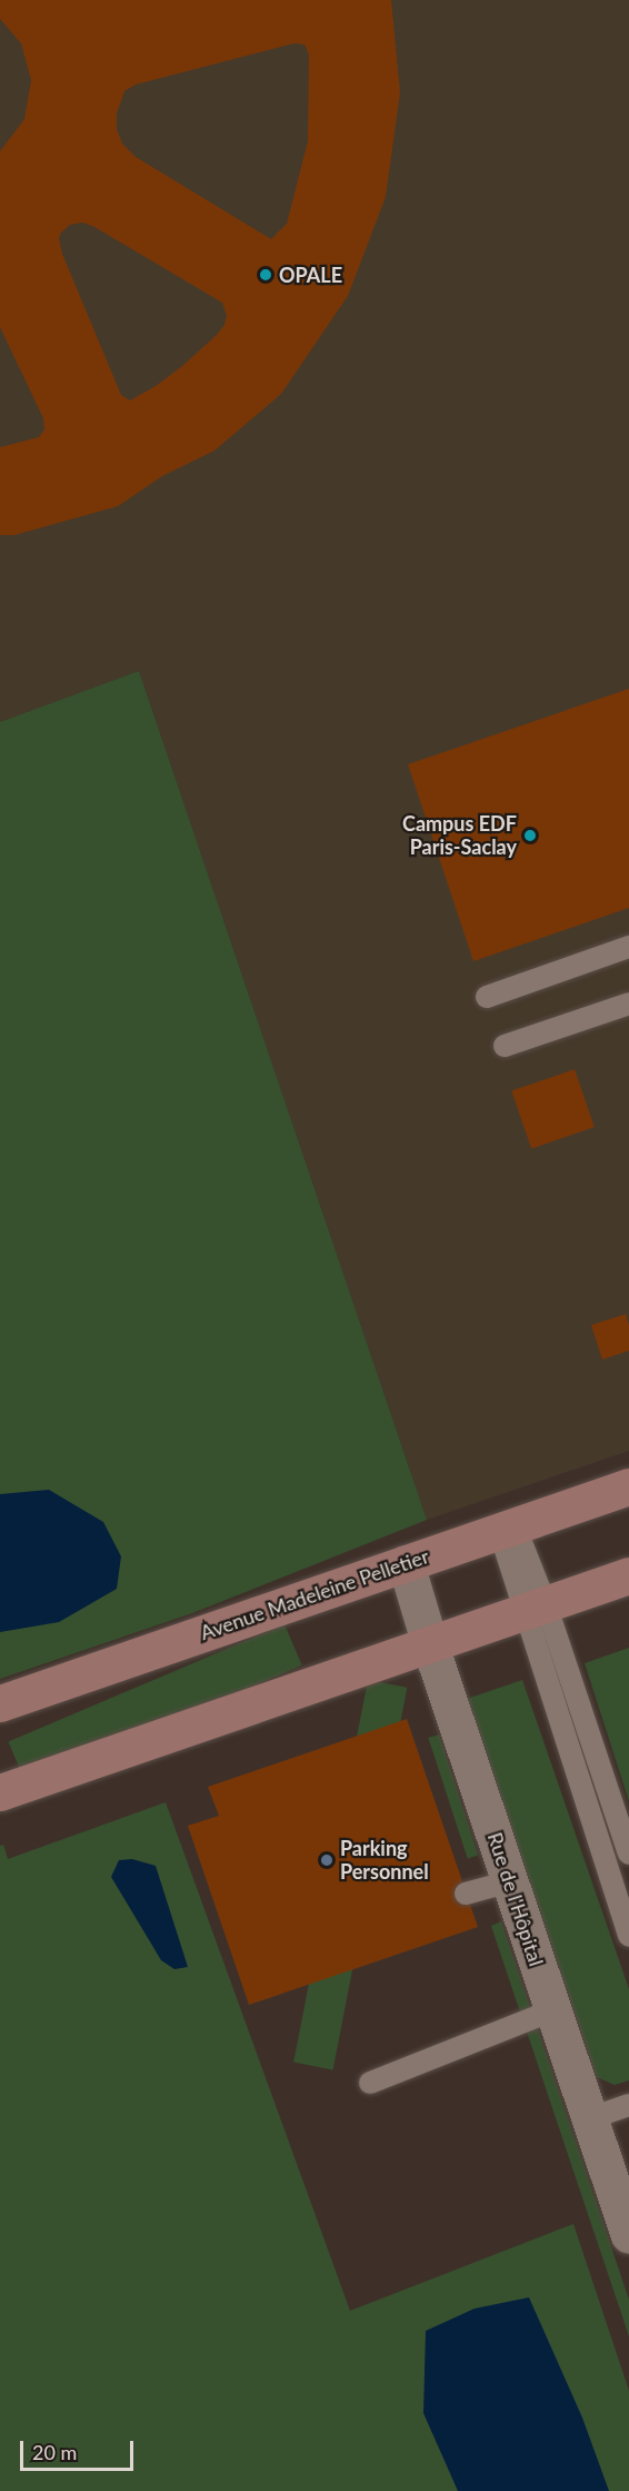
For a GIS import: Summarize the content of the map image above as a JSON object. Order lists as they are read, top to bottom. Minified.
{"streets":{"street":["Avenue Madeleine Pelletier","Rue de l'Hôpital"]},"crossings":[["Avenue Madeleine Pelletier","Rue de l'Hôpital"]],"places":["OPALE","Campus EDF Paris-Saclay","Parking Personnel"],"scale_bar":"20 m"}
